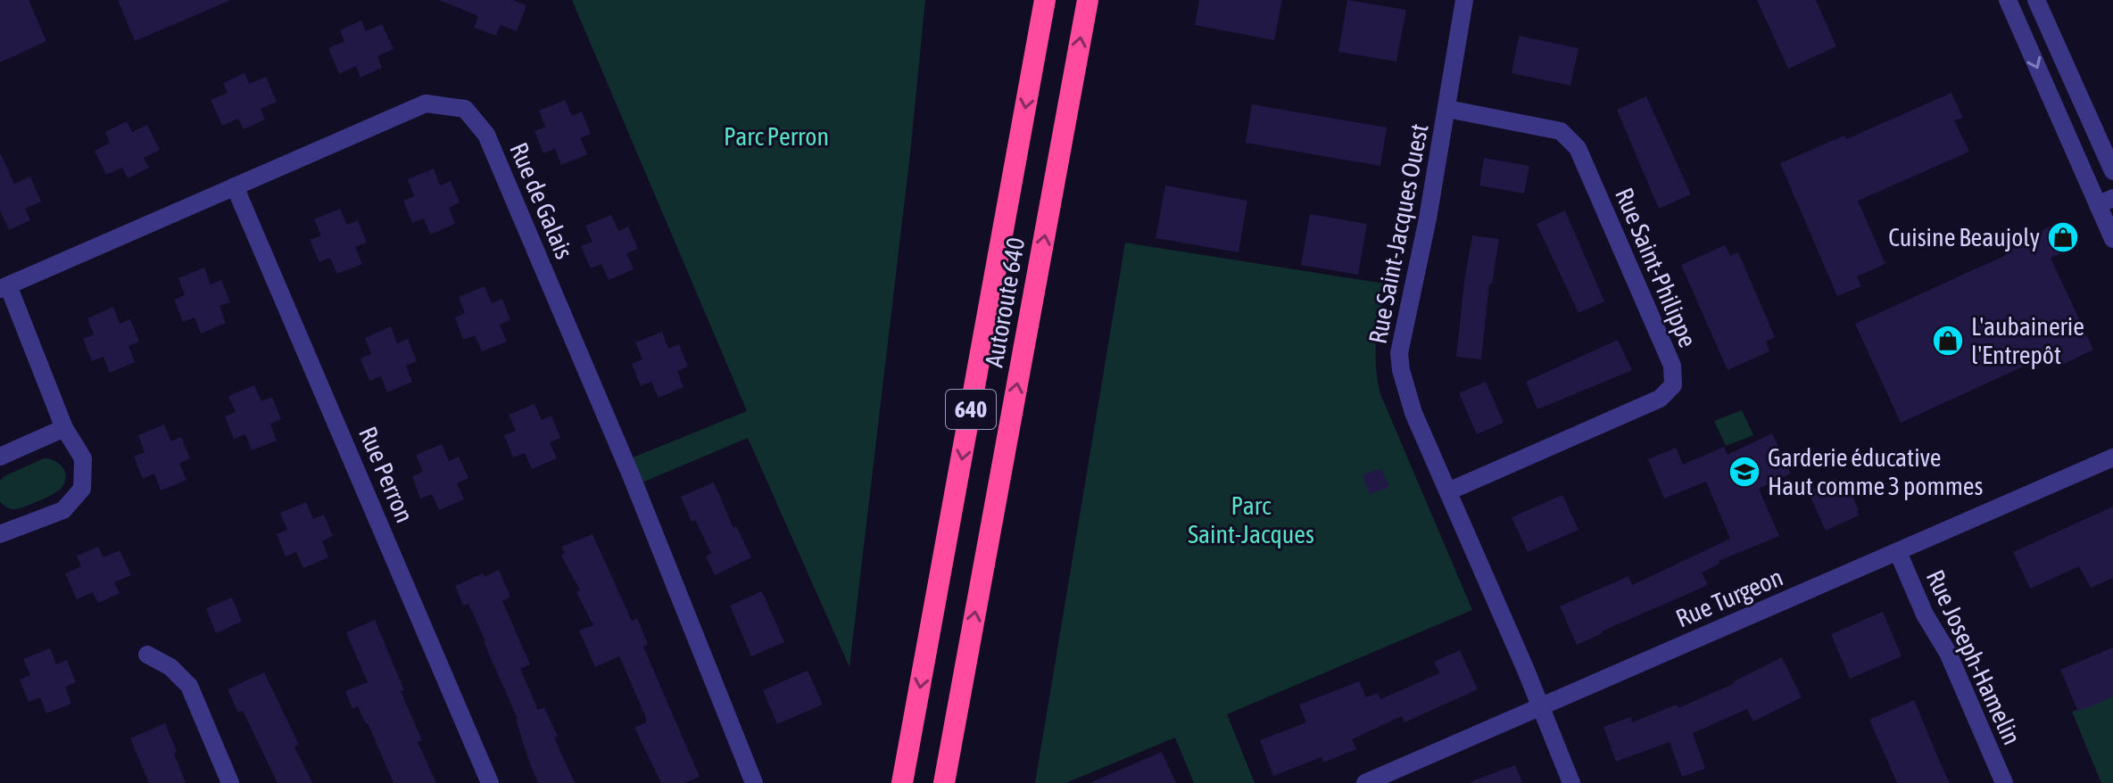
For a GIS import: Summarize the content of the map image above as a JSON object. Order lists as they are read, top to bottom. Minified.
{"streets":{"highway":["Autoroute 640","640"],"street":["Rue de Galais","Rue Saint-Jacques Ouest","Rue Saint-Philippe","Rue Perron","Rue Turgeon","Rue Joseph-Hamelin"]},"crossings":[["Rue de Galais","Rue Perron"],["Rue Saint-Jacques Ouest","Rue Saint-Philippe"],["Rue Saint-Jacques Ouest","Rue Turgeon"],["Rue Turgeon","Rue Joseph-Hamelin"]],"parks":["Parc Perron","Parc Saint-Jacques"],"places":{"shop":["Cuisine Beaujoly","L'aubainerie l'Entrepôt"],"school or university":["Garderie éducative Haut comme 3 pommes"]}}
